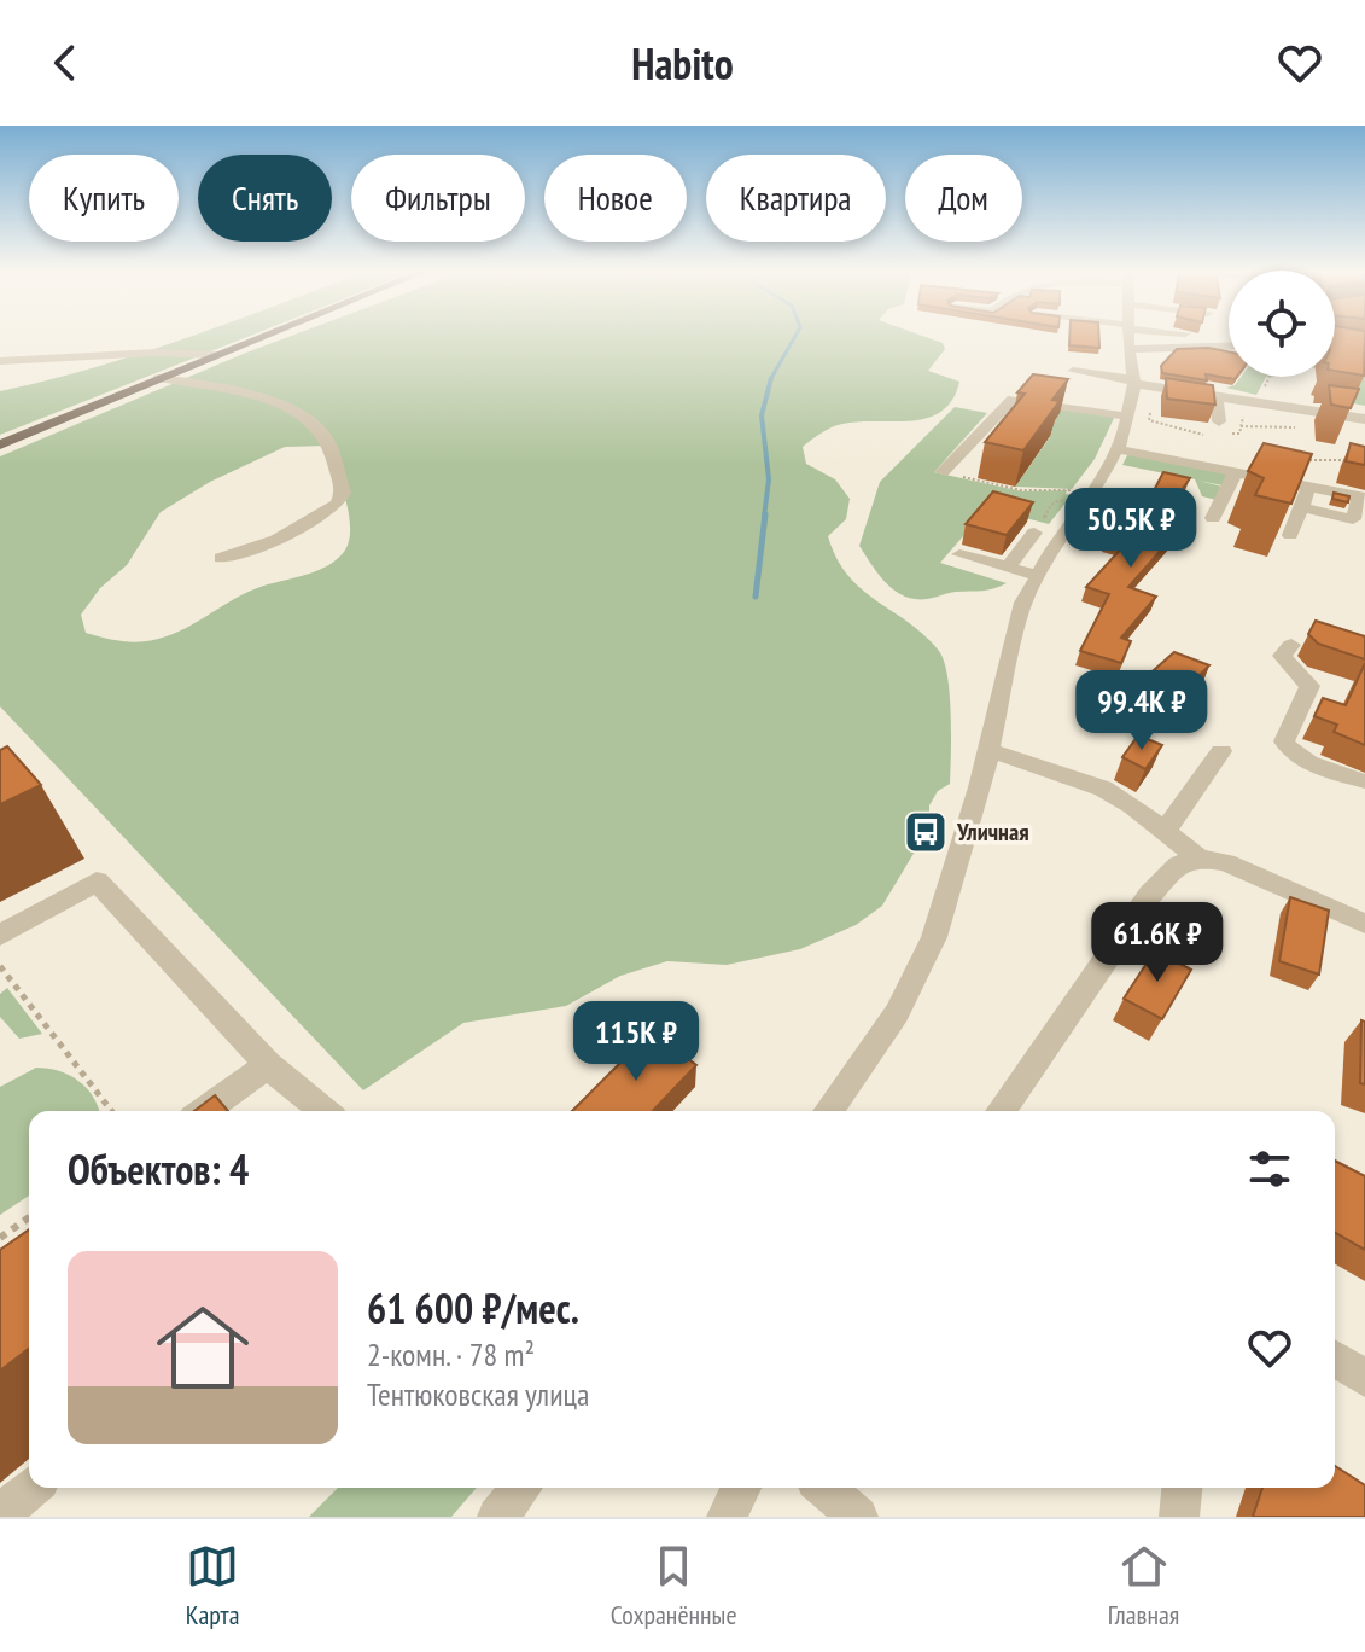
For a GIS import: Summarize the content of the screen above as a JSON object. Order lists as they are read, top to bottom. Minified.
{"places":{"bus stop":["Уличная"]},"page":{"header":"Habito","chip":["Купить","Снять","Фильтры","Новое","Квартира","Дом"],"price":["50.5K ₽","99.4K ₽","61.6K ₽","115K ₽"],"heading":"Объектов: 4","list":[{"name":"61 600 ₽/мес.","note":"2-комн. · 78 m² · Тентюковская улица"}],"tabs":["Карта","Сохранённые","Главная"]}}
